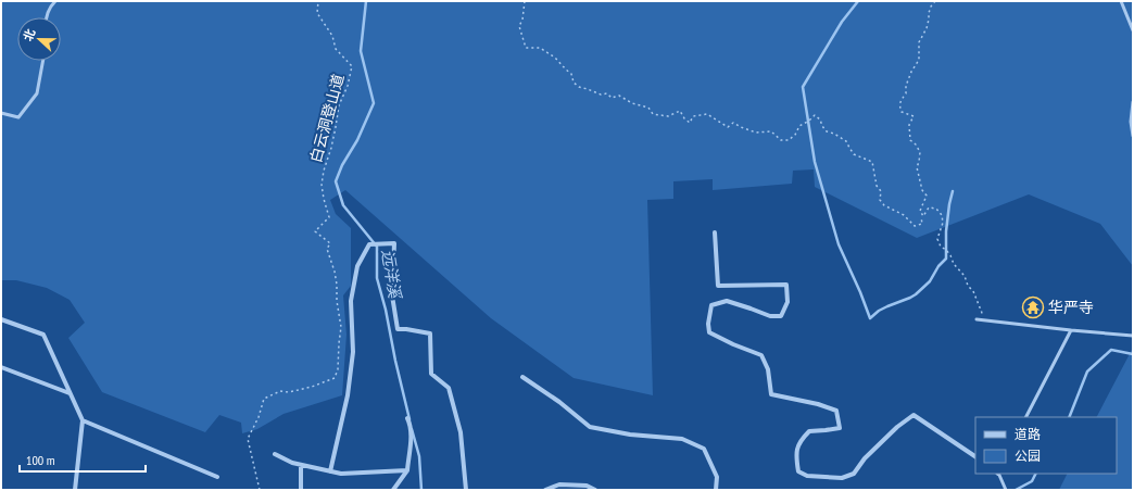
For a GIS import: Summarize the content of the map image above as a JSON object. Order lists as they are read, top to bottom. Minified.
{"streets":{"path":["白云洞登山道"]},"water":["远洋溪"],"places":{"temple":["华严寺"]},"legend":["道路","公园"],"scale_bar":"100 m","north":"left"}
